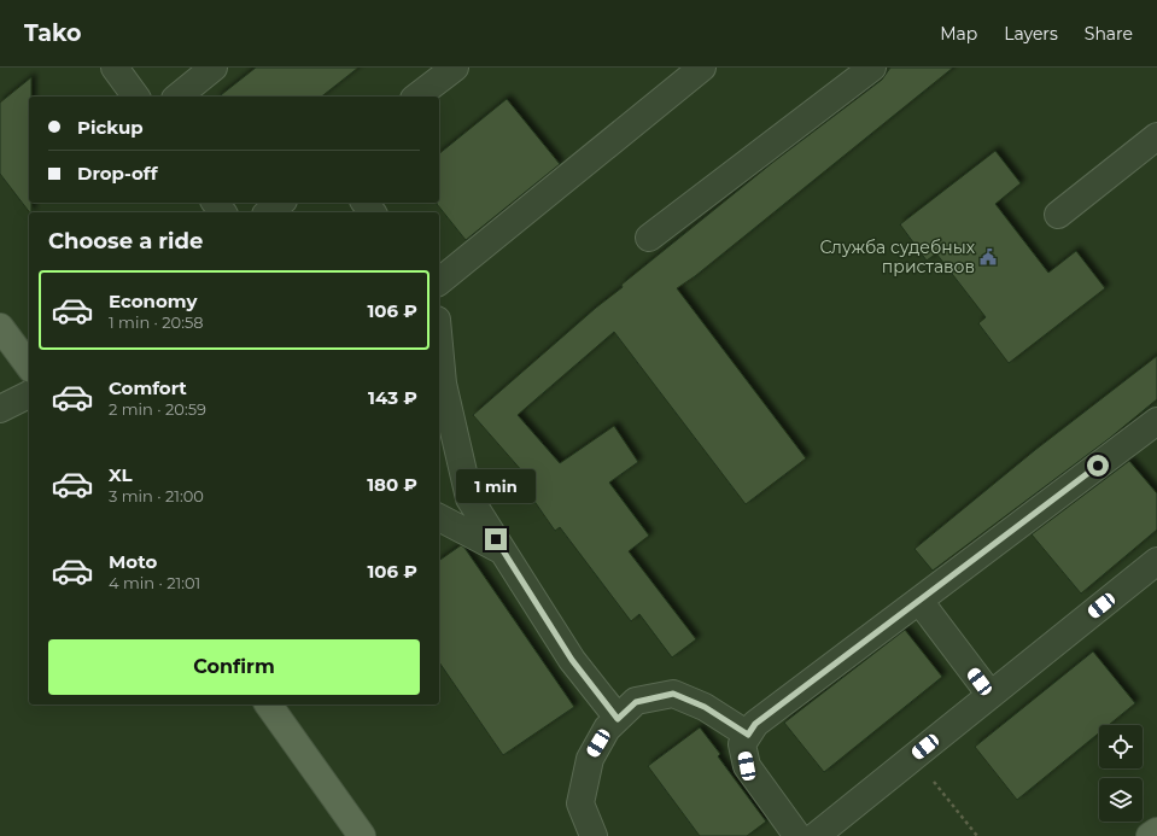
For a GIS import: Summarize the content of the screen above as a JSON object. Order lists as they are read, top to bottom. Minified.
{"places":{"public building":["Служба судебных приставов"]},"page":{"header":"Tako","nav":["Map","Layers","Share"],"banner":["Pickup","Drop-off"],"heading":"Choose a ride","list":[{"name":"Economy","note":"1 min · 20:58","value":"106 ₽"},{"name":"Comfort","note":"2 min · 20:59","value":"143 ₽"},{"name":"XL","note":"3 min · 21:00","value":"180 ₽"},{"name":"Moto","note":"4 min · 21:01","value":"106 ₽"}],"bubble":"1 min","buttons":"Confirm"}}
